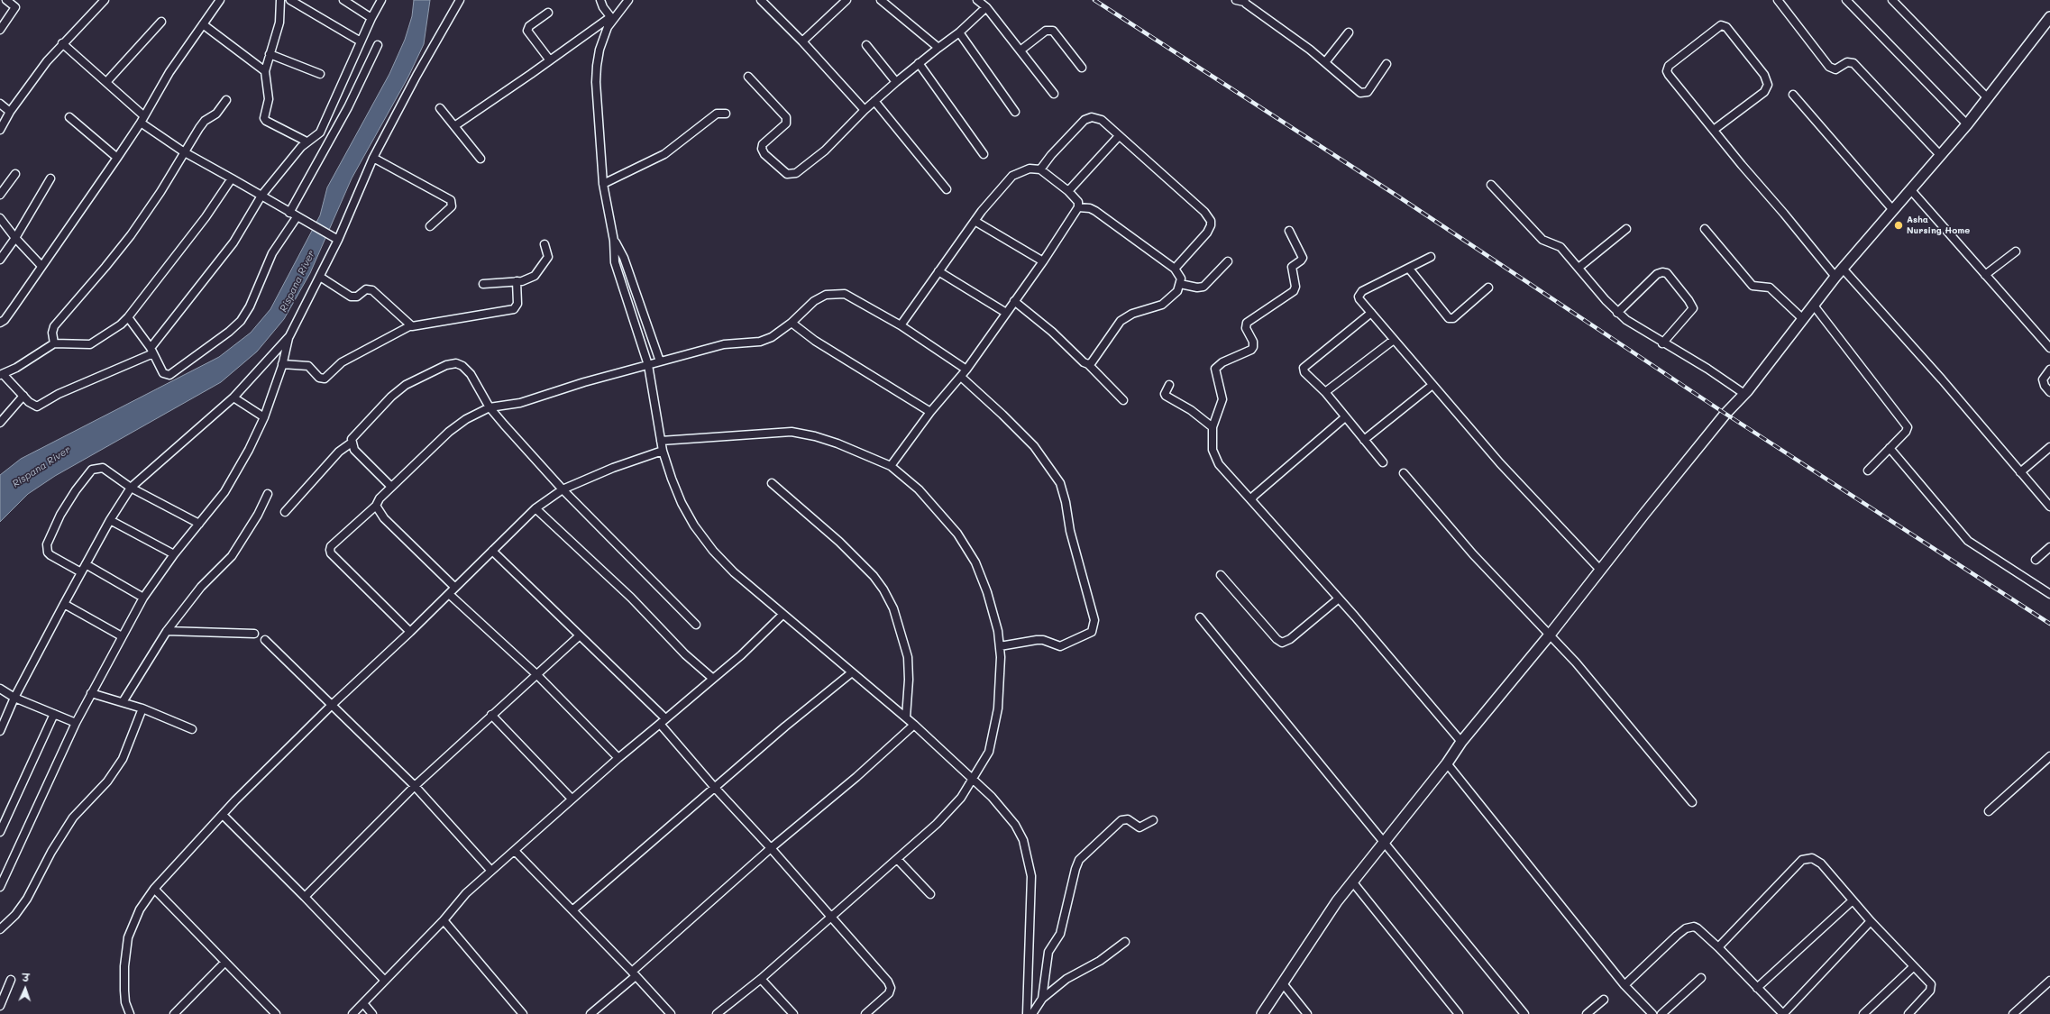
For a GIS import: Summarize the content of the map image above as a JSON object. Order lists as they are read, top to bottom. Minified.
{"water":["Rispana River"],"places":["Asha Nursing Home"],"north":"top"}
